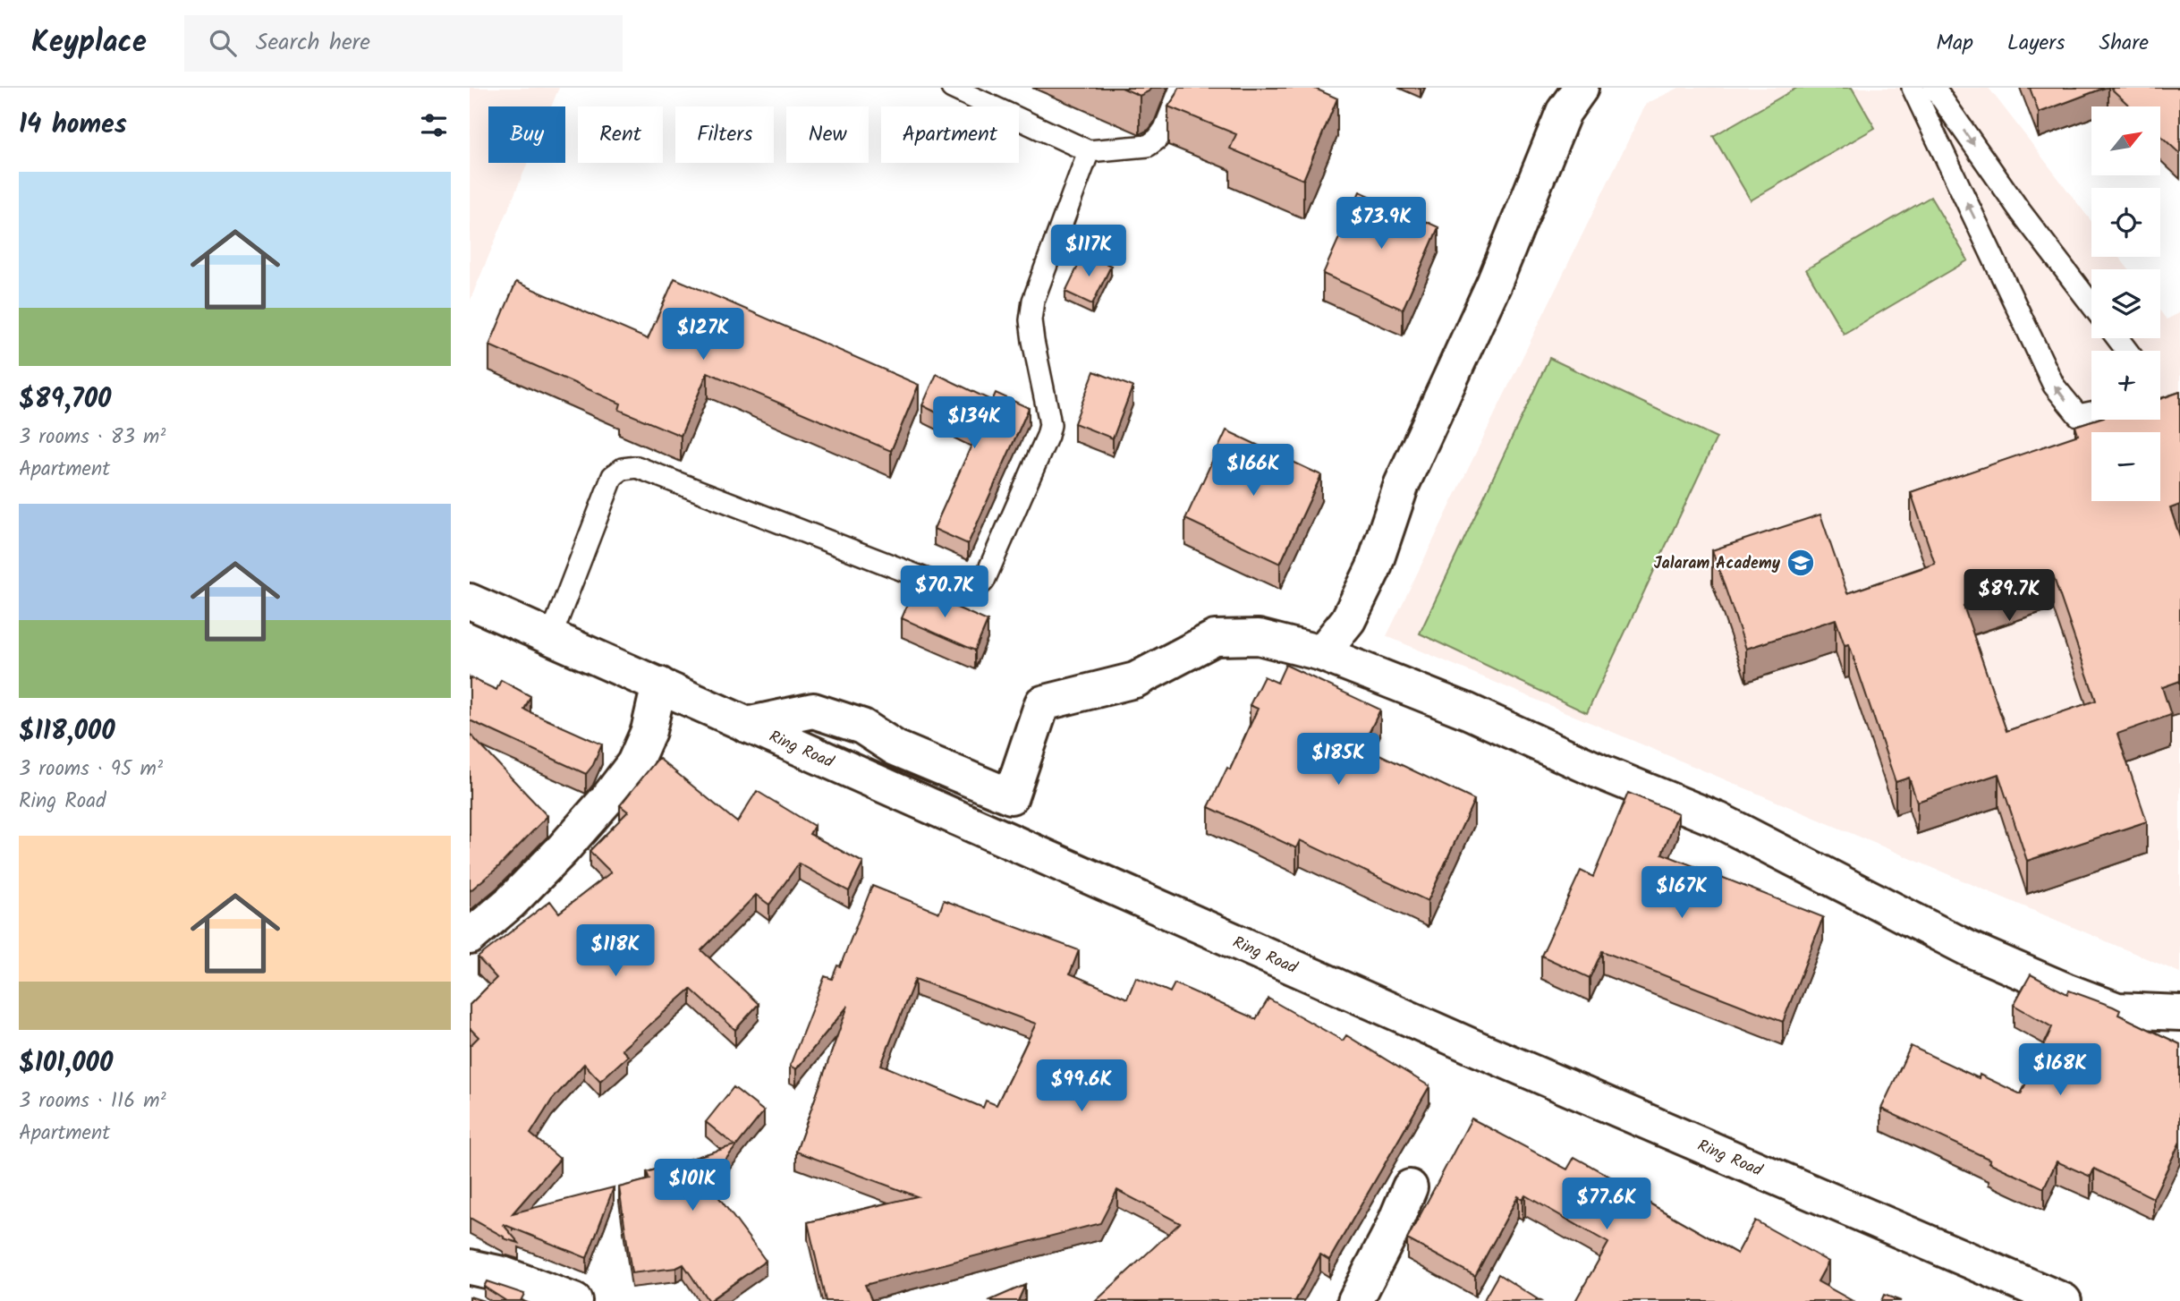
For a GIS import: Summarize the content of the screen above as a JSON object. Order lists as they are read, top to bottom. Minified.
{"streets":{"street":["Ring Road"]},"places":{"school or university":["Jalaram Academy"]},"north":"top right","page":{"header":"Keyplace","search":"Search here","nav":["Map","Layers","Share"],"heading":"14 homes","map_buttons":["+","−"],"chip":["Buy","Rent","Filters","New","Apartment"],"list":[{"name":"$89,700","note":"3 rooms · 83 m² · Apartment"},{"name":"$118,000","note":"3 rooms · 95 m² · Ring Road"},{"name":"$101,000","note":"3 rooms · 116 m² · Apartment"}],"price":["$73.9K","$117K","$127K","$134K","$166K","$70.7K","$89.7K","$185K","$167K","$118K","$168K","$99.6K","$101K","$77.6K"]}}
